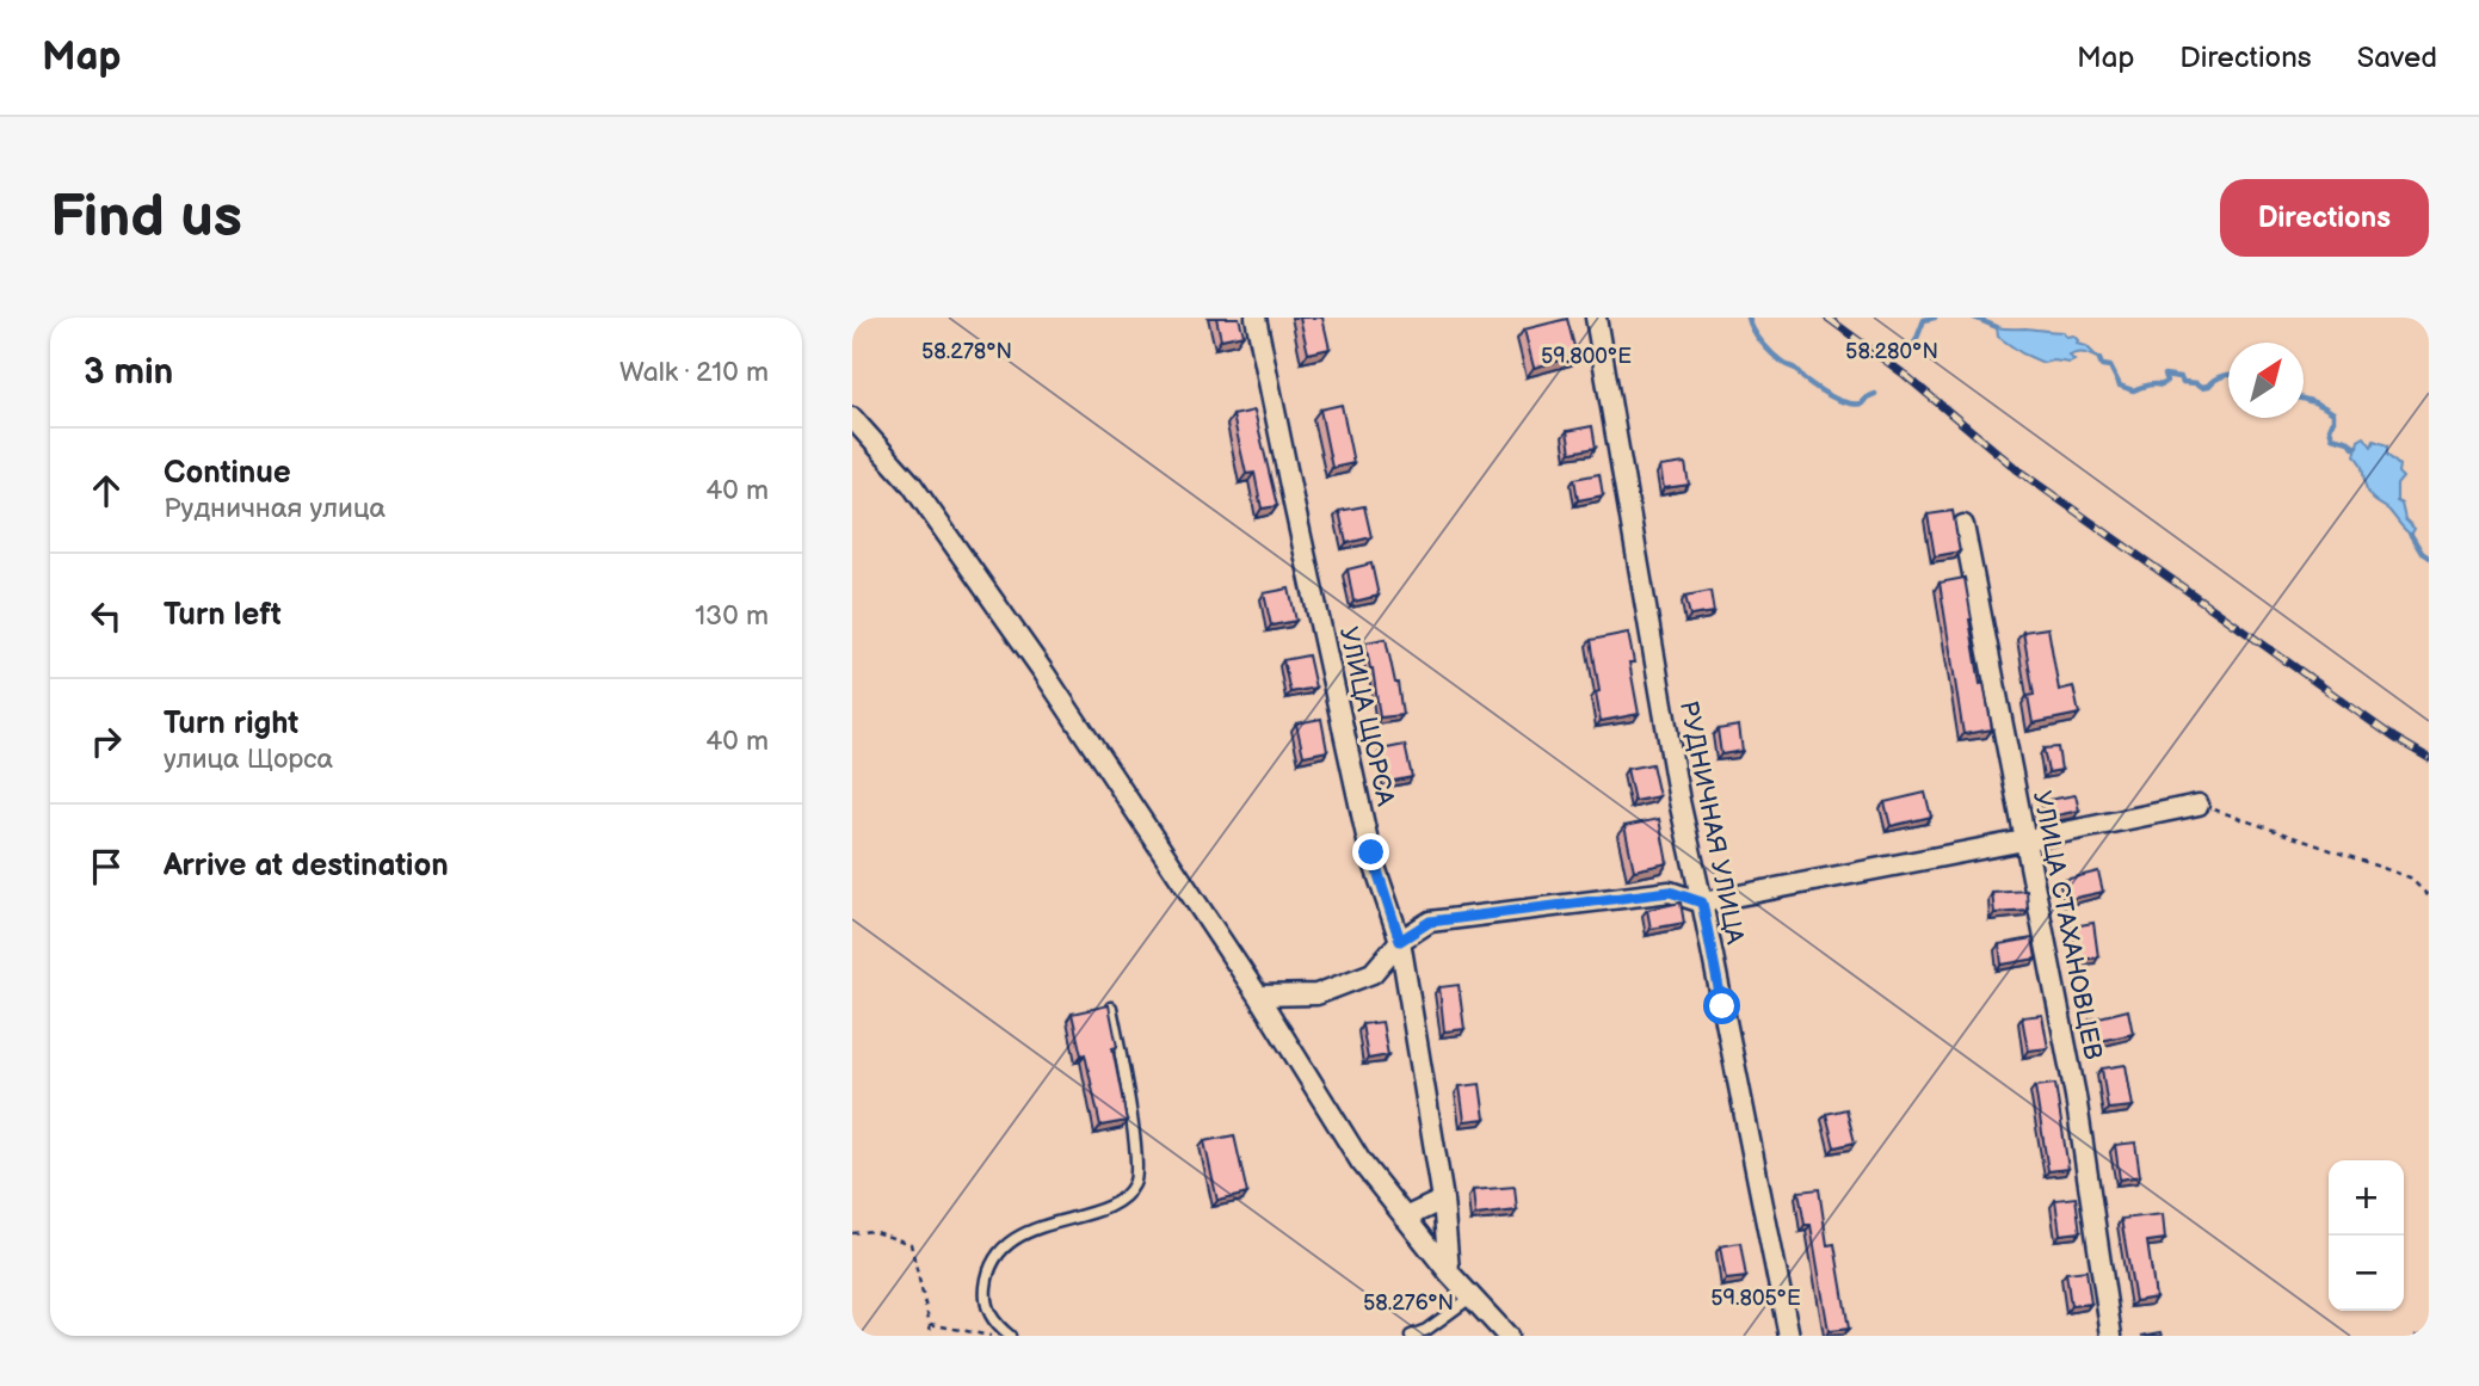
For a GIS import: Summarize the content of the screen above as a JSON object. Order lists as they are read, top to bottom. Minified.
{"streets":{"street":["УЛИЦА ЩОРСА","РУДНИЧНАЯ УЛИЦА","УЛИЦА СТАХАНОВЦЕВ"]},"north":"top right","page":{"header":"Map","nav":["Map","Directions","Saved"],"buttons":"Directions","title":"Find us","heading":["3 min","Walk · 210 m"],"list":[["Continue","Рудничная улица","40 m"],["Turn left","130 m"],["Turn right","улица Щорса","40 m"],"Arrive at destination"],"map_buttons":["+","−"]},"coordinates":["58.278°N","58.280°N","59.800°E","59.805°E","58.276°N"]}
